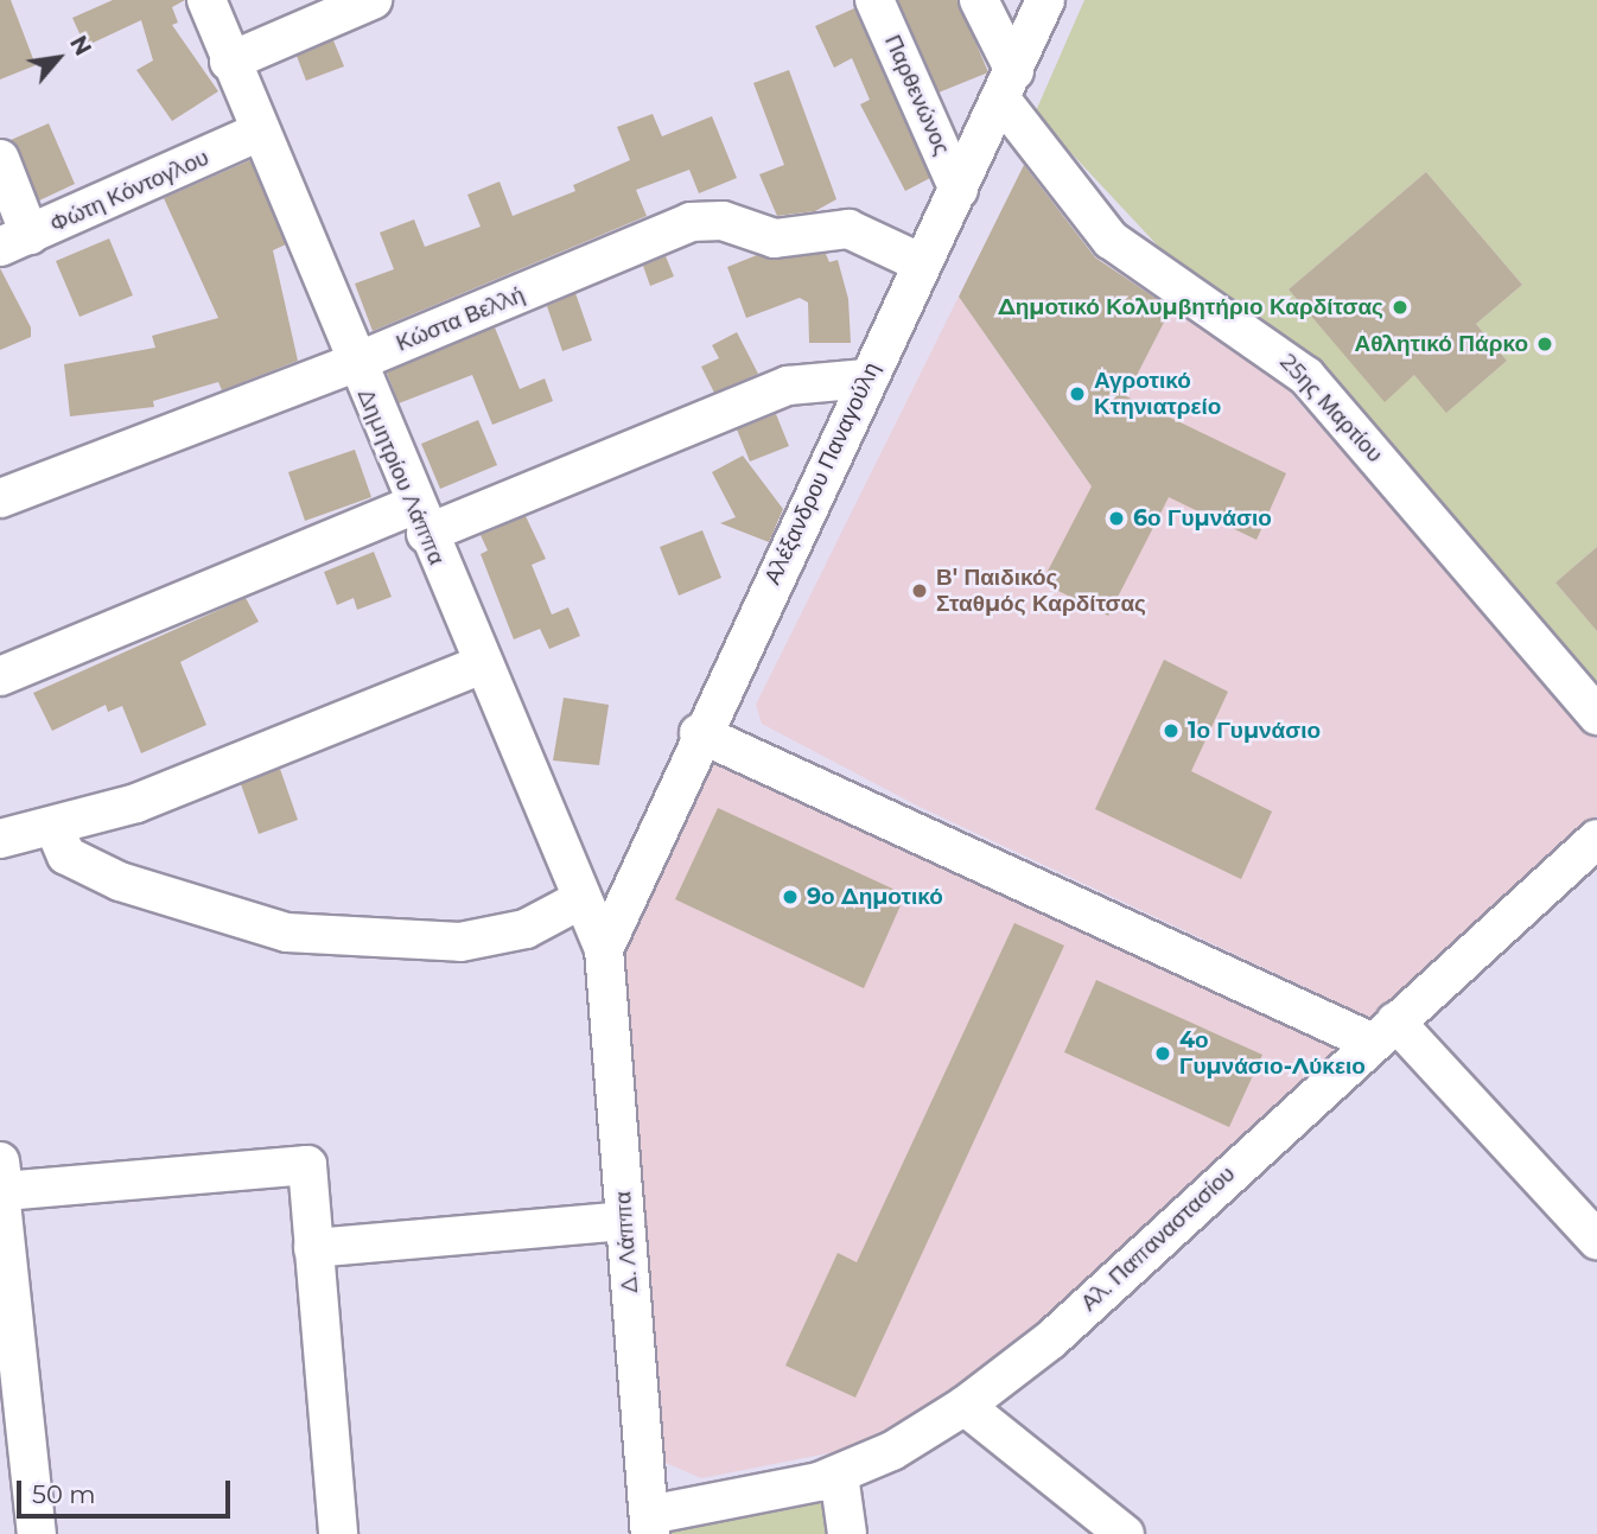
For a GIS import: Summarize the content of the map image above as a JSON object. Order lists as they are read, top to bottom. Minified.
{"streets":{"street":["Παρθενώνος","Φώτη Κόντογλου","Κώστα Βελλή","25ης Μαρτίου","Αλέξανδρου Παναγούλη","Δημητρίου Λάππα","Αλ. Παπαναστασίου","Δ. Λάππα"]},"crossings":[["Παρθενώνος","Αλέξανδρου Παναγούλη"],["Φώτη Κόντογλου","Δημητρίου Λάππα"],["Κώστα Βελλή","Αλέξανδρου Παναγούλη"],["Κώστα Βελλή","Δημητρίου Λάππα"],["25ης Μαρτίου","Αλέξανδρου Παναγούλη"],["Αλέξανδρου Παναγούλη","Δημητρίου Λάππα"],["Αλέξανδρου Παναγούλη","Δ. Λάππα"],["Δημητρίου Λάππα","Δ. Λάππα"],["Αλ. Παπαναστασίου","Δ. Λάππα"]],"places":["Δημοτικό Κολυμβητήριο Καρδίτσας","Αθλητικό Πάρκο","Αγροτικό Κτηνιατρείο","6ο Γυμνάσιο","Β' Παιδικός Σταθμός Καρδίτσας","1ο Γυμνάσιο","9ο Δημοτικό","4ο Γυμνάσιο-Λύκειο"],"scale_bar":"50 m","north":"top right"}
